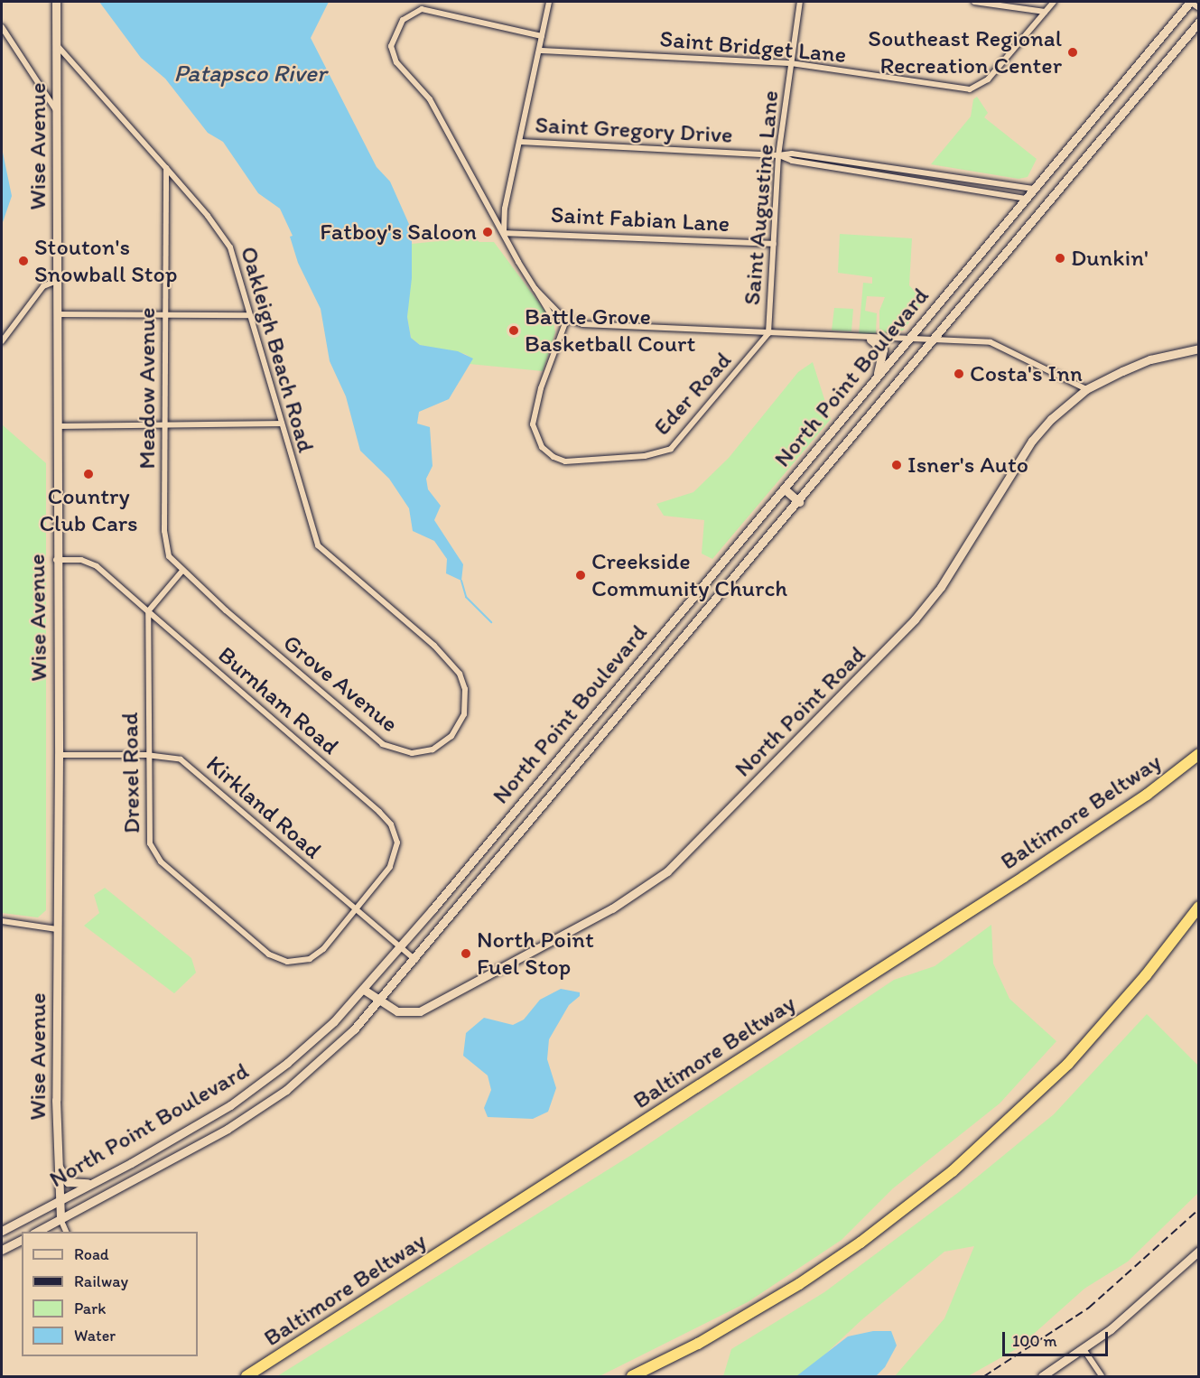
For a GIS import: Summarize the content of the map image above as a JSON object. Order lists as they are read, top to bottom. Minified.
{"streets":{"highway":["Baltimore Beltway"],"main road":["Wise Avenue","North Point Boulevard","North Point Road"],"street":["Saint Bridget Lane","Saint Gregory Drive","Saint Augustine Lane","Saint Fabian Lane","Oakleigh Beach Road","Meadow Avenue","Eder Road","Grove Avenue","Burnham Road","Drexel Road","Kirkland Road"]},"crossings":[["Saint Bridget Lane","Saint Augustine Lane"],["Saint Gregory Drive","Saint Augustine Lane"],["Saint Gregory Drive","North Point Boulevard"],["Wise Avenue","Oakleigh Beach Road"],["Wise Avenue","North Point Boulevard"],["Wise Avenue","Burnham Road"],["Wise Avenue","Kirkland Road"],["Saint Augustine Lane","Saint Fabian Lane"],["Saint Augustine Lane","Eder Road"],["Oakleigh Beach Road","Meadow Avenue"],["Oakleigh Beach Road","Grove Avenue"],["North Point Boulevard","North Point Road"],["North Point Boulevard","Kirkland Road"],["Meadow Avenue","Grove Avenue"],["Burnham Road","Drexel Road"],["Burnham Road","Kirkland Road"],["Drexel Road","Kirkland Road"]],"water":["Patapsco River"],"places":["Southeast Regional Recreation Center","Fatboy's Saloon","Dunkin'","Stouton's Snowball Stop","Battle Grove Basketball Court","Costa's Inn","Isner's Auto","Country Club Cars","Creekside Community Church","North Point Fuel Stop"],"legend":["Road","Railway","Park","Water"],"scale_bar":"100 m"}
